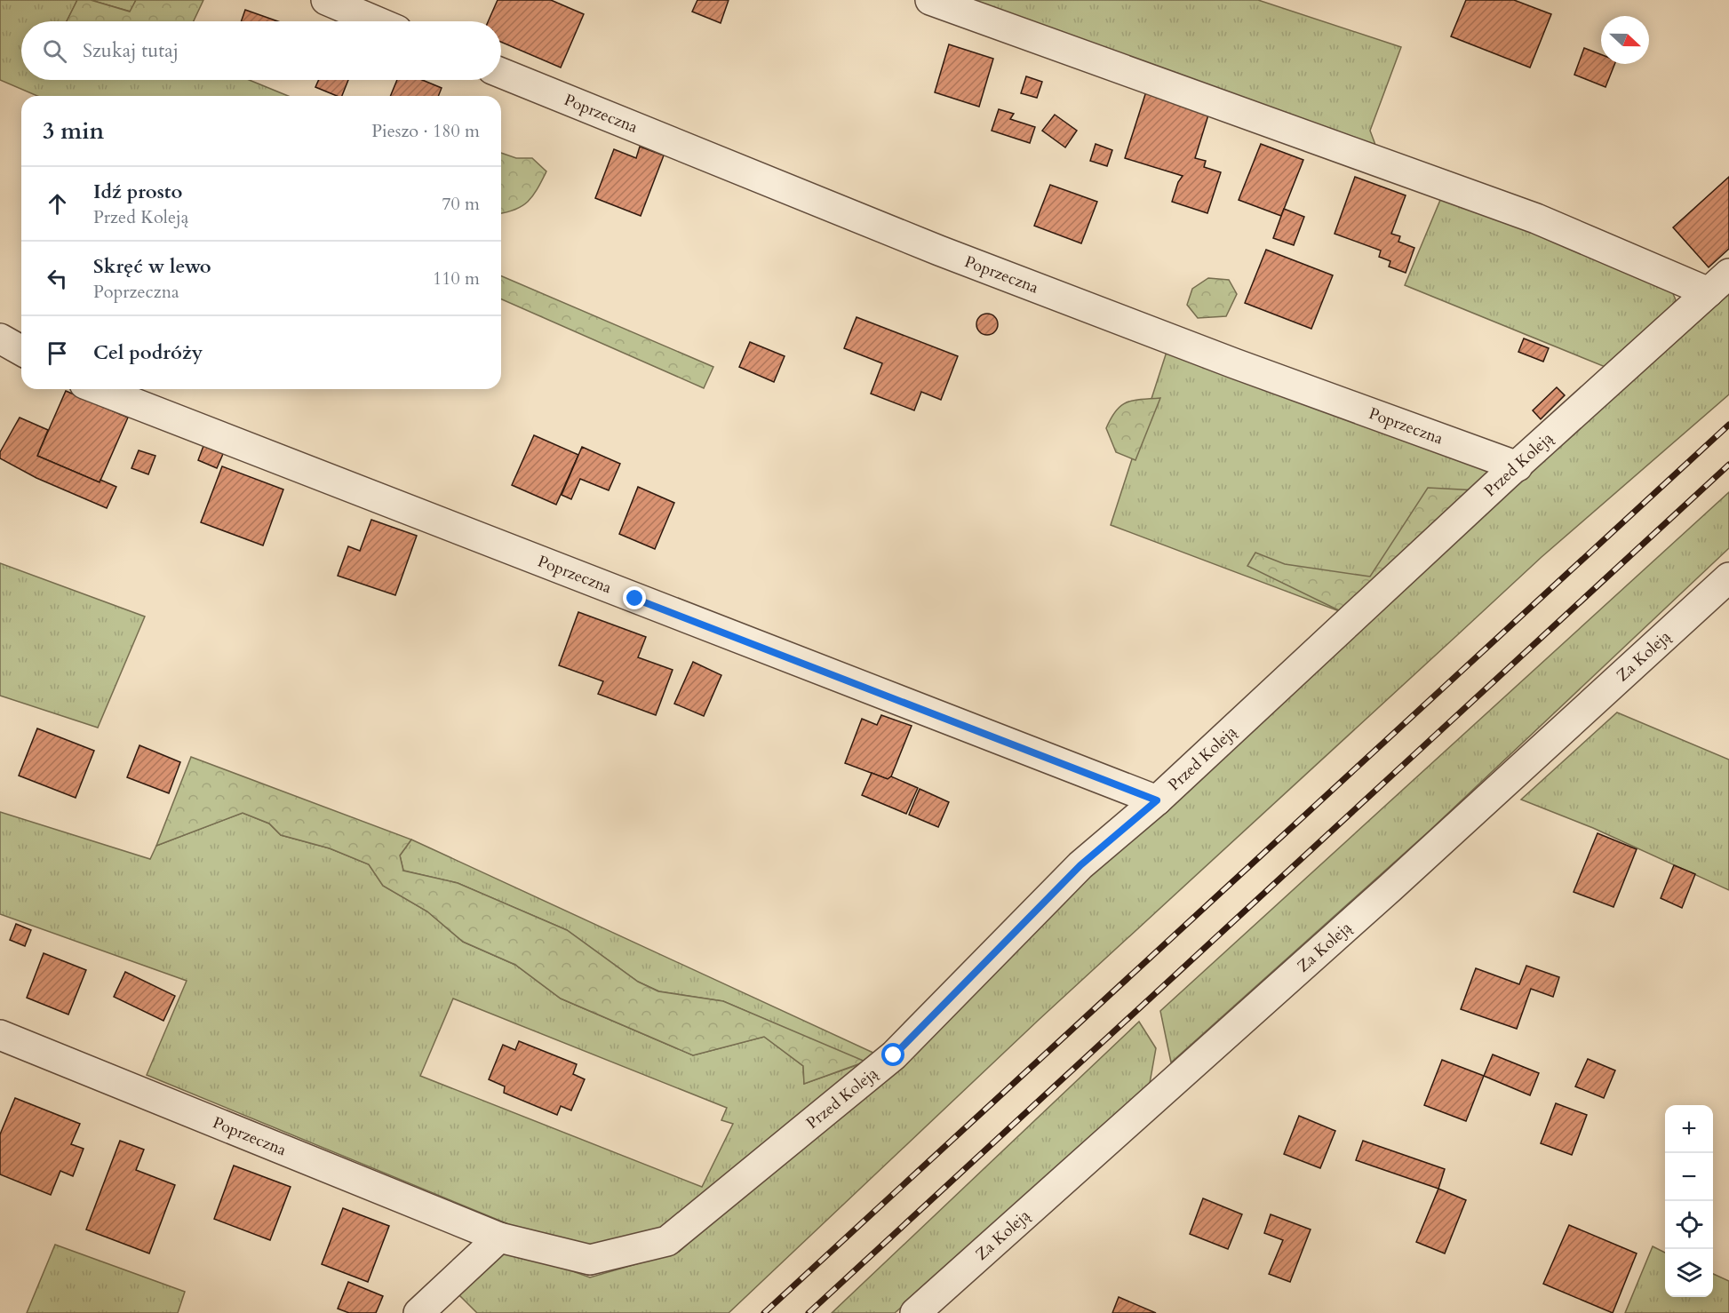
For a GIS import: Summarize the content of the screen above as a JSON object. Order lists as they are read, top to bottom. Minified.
{"streets":{"street":["Poprzeczna","Przed Koleją","Za Koleją"]},"crossings":[["Poprzeczna","Przed Koleją"]],"north":"right","page":{"search":"Szukaj tutaj","heading":["3 min","Pieszo · 180 m"],"list":[["Idź prosto","Przed Koleją","70 m"],["Skręć w lewo","Poprzeczna","110 m"],"Cel podróży"],"map_buttons":["+","−"]}}
